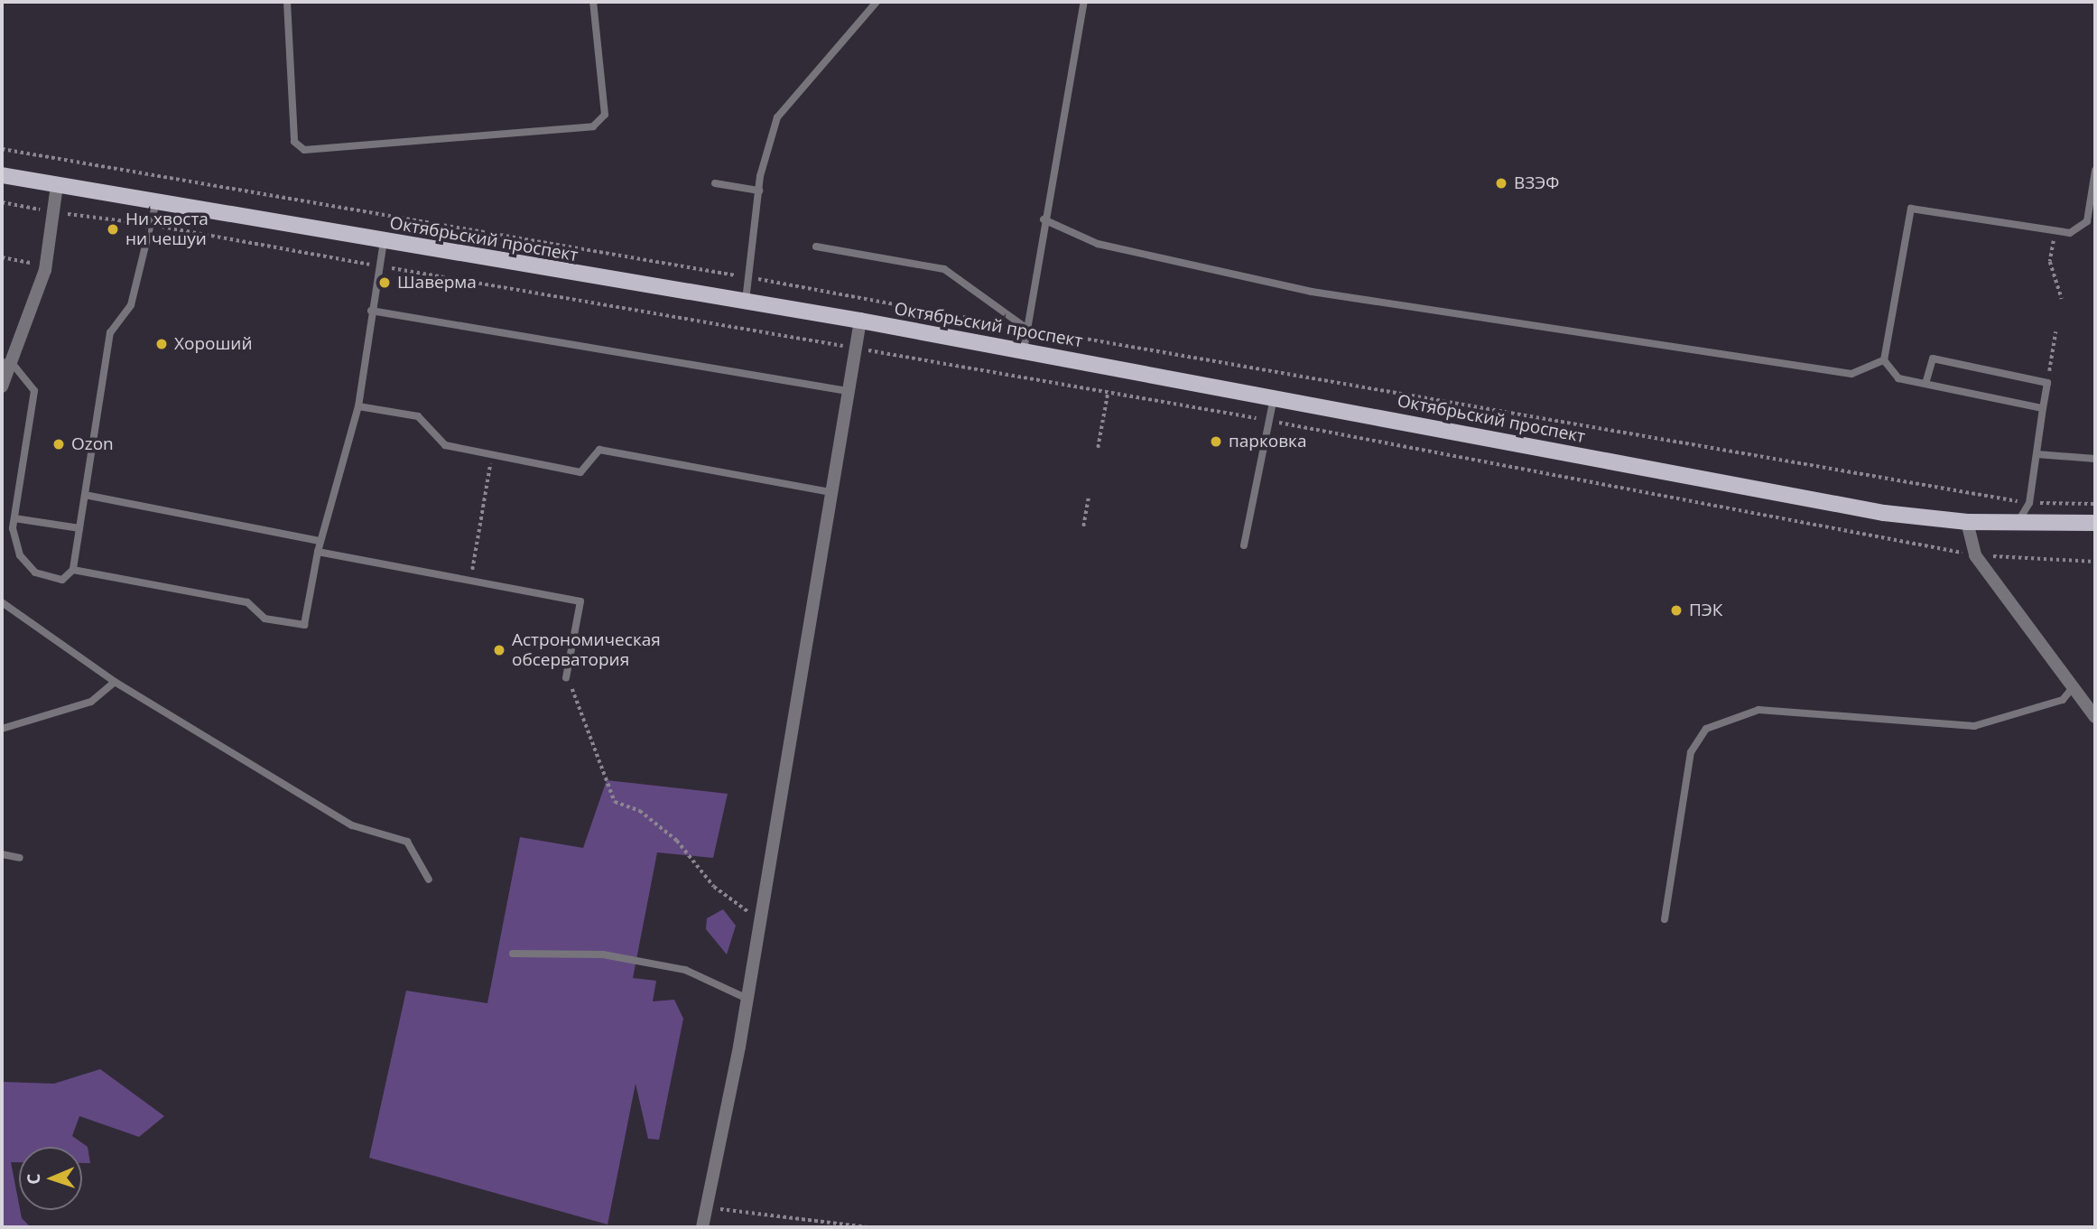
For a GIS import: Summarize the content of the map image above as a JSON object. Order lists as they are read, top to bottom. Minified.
{"streets":{"main road":["Октябрьский проспект"]},"places":["ВЗЭФ","Ни хвоста ни чешуи","Шаверма","Хороший","парковка","Ozon","ПЭК","Aстрономическая обсерватория"],"north":"left"}
